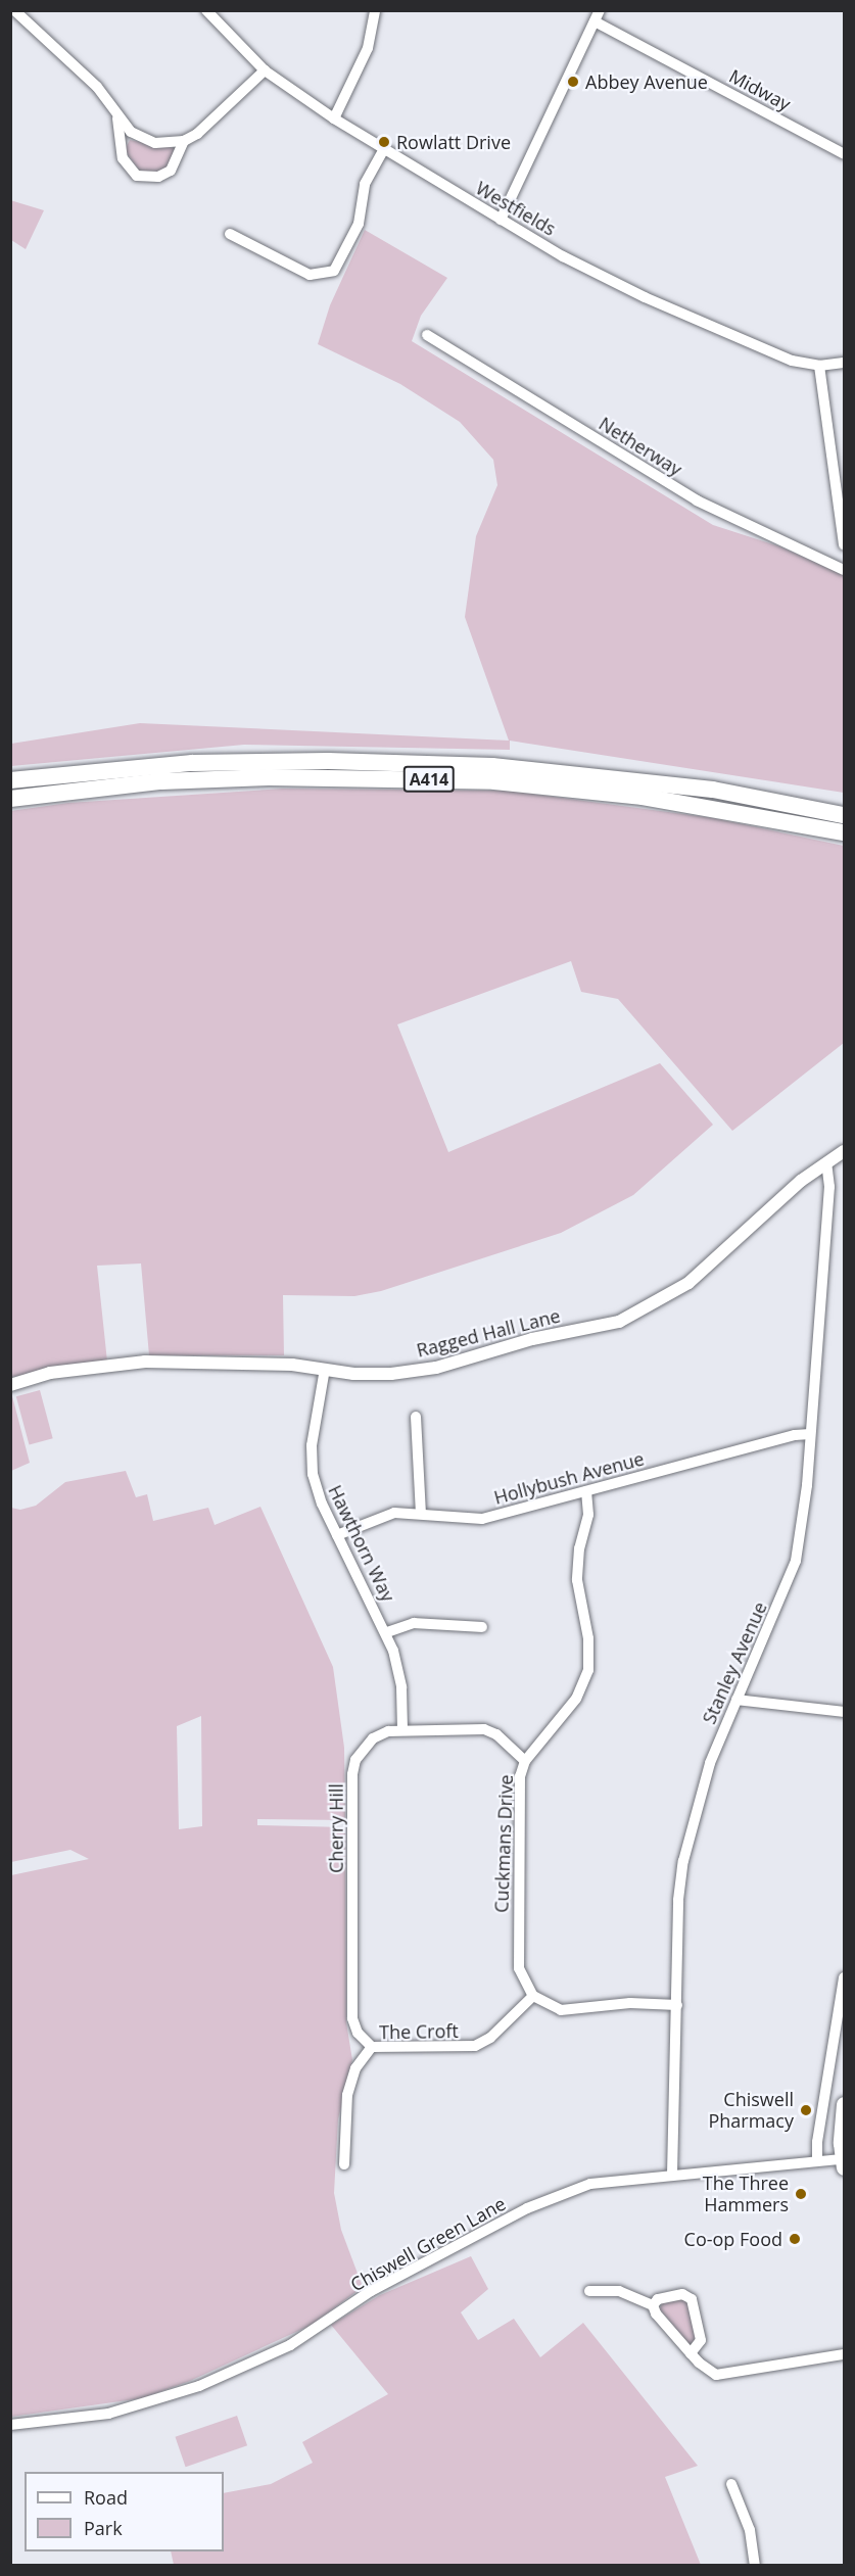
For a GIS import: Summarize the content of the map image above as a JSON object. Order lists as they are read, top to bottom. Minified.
{"streets":{"highway":["A414"],"street":["Midway","Westfields","Netherway","Ragged Hall Lane","Hollybush Avenue","Hawthorn Way","Stanley Avenue","Cherry Hill","Cuckmans Drive","The Croft","Chiswell Green Lane"]},"crossings":[["Ragged Hall Lane","Hawthorn Way"],["Ragged Hall Lane","Stanley Avenue"],["Hollybush Avenue","Hawthorn Way"],["Hollybush Avenue","Stanley Avenue"],["Hollybush Avenue","Cuckmans Drive"],["Hawthorn Way","Cherry Hill"],["Stanley Avenue","Chiswell Green Lane"],["Cherry Hill","Cuckmans Drive"],["Cherry Hill","The Croft"],["Cuckmans Drive","The Croft"]],"places":["Abbey Avenue","Rowlatt Drive","Chiswell Pharmacy","The Three Hammers","Co-op Food"],"legend":["Road","Park"]}
